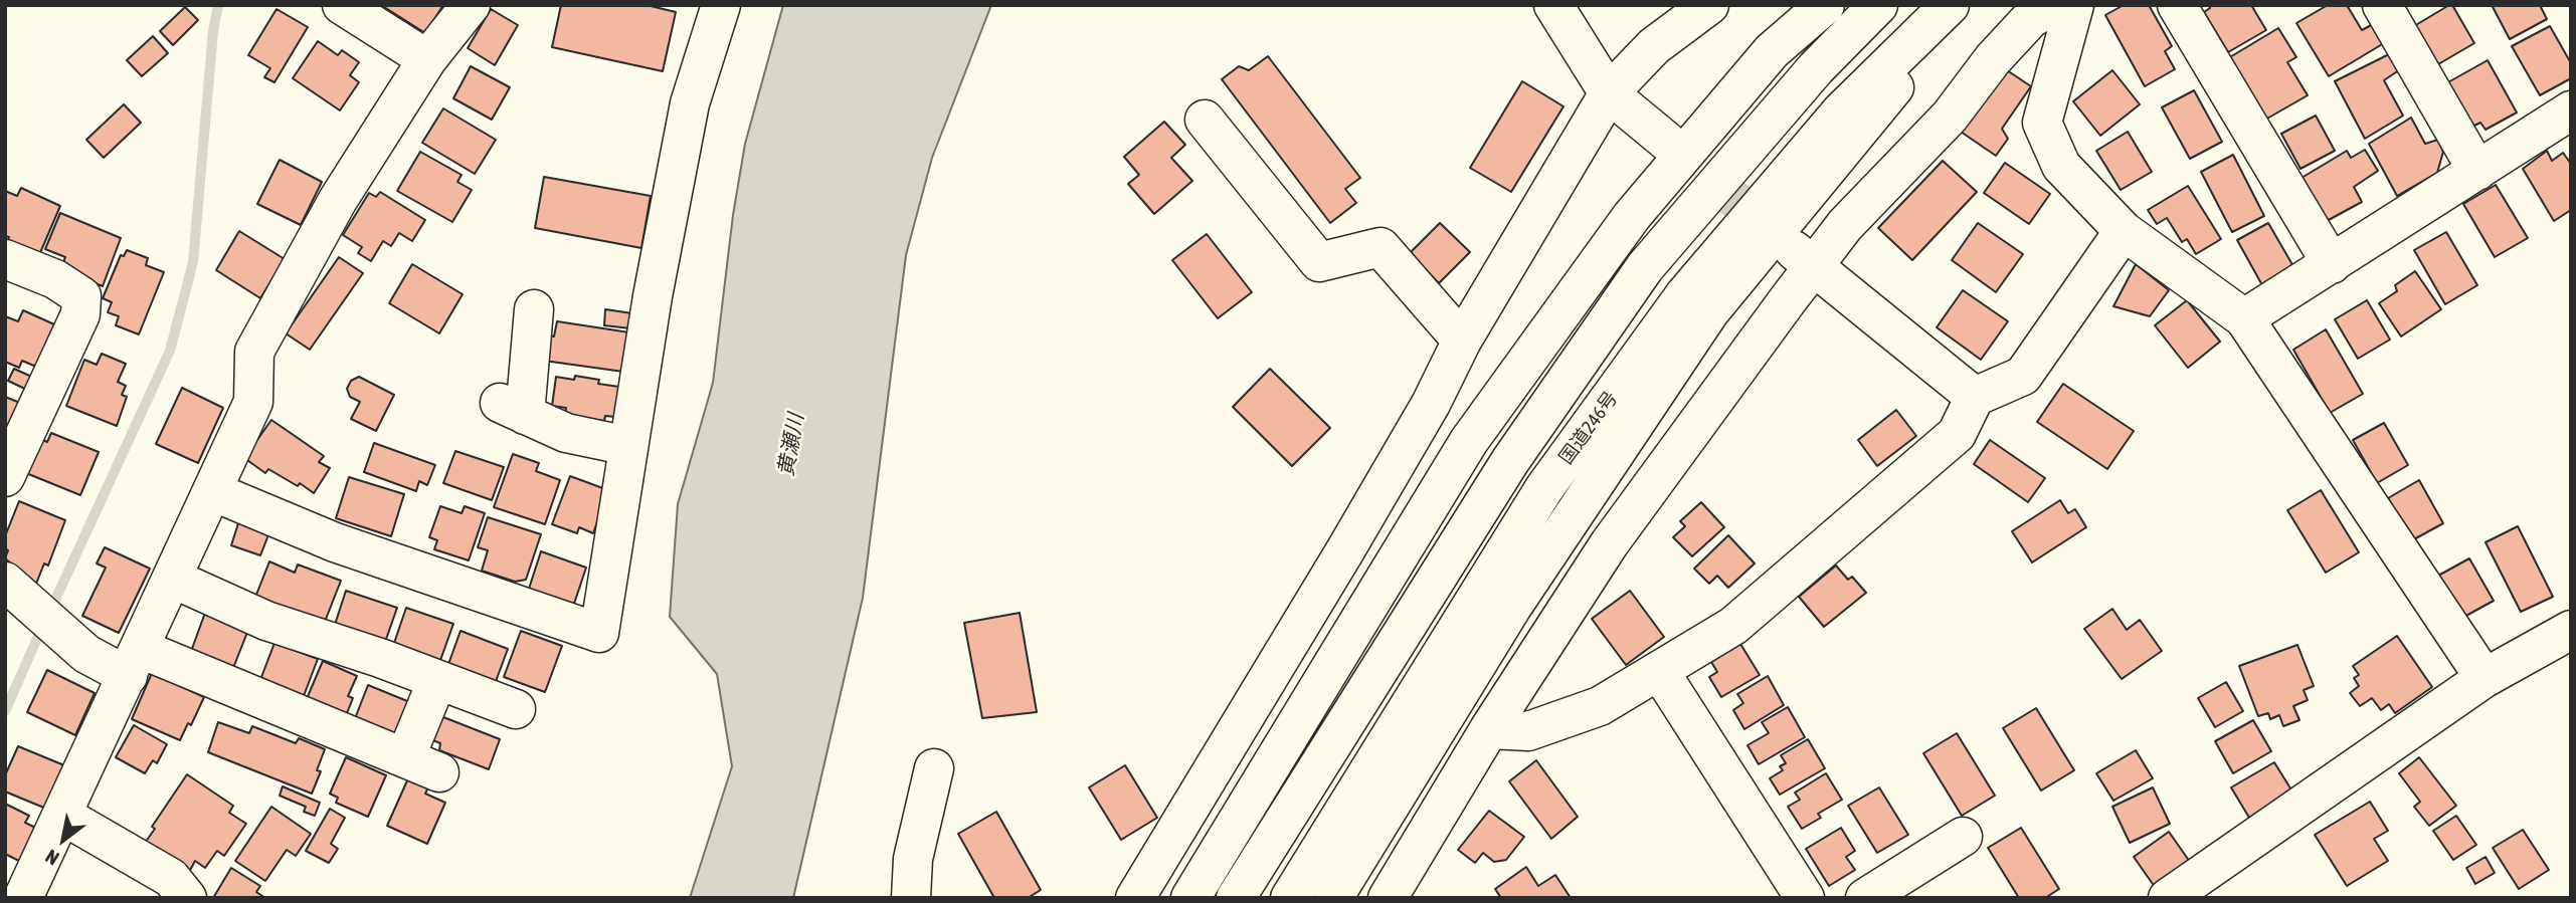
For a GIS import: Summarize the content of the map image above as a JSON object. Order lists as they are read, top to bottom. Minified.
{"streets":{"main road":["国道246号"]},"water":["黄瀬川"],"north":"bottom left"}
